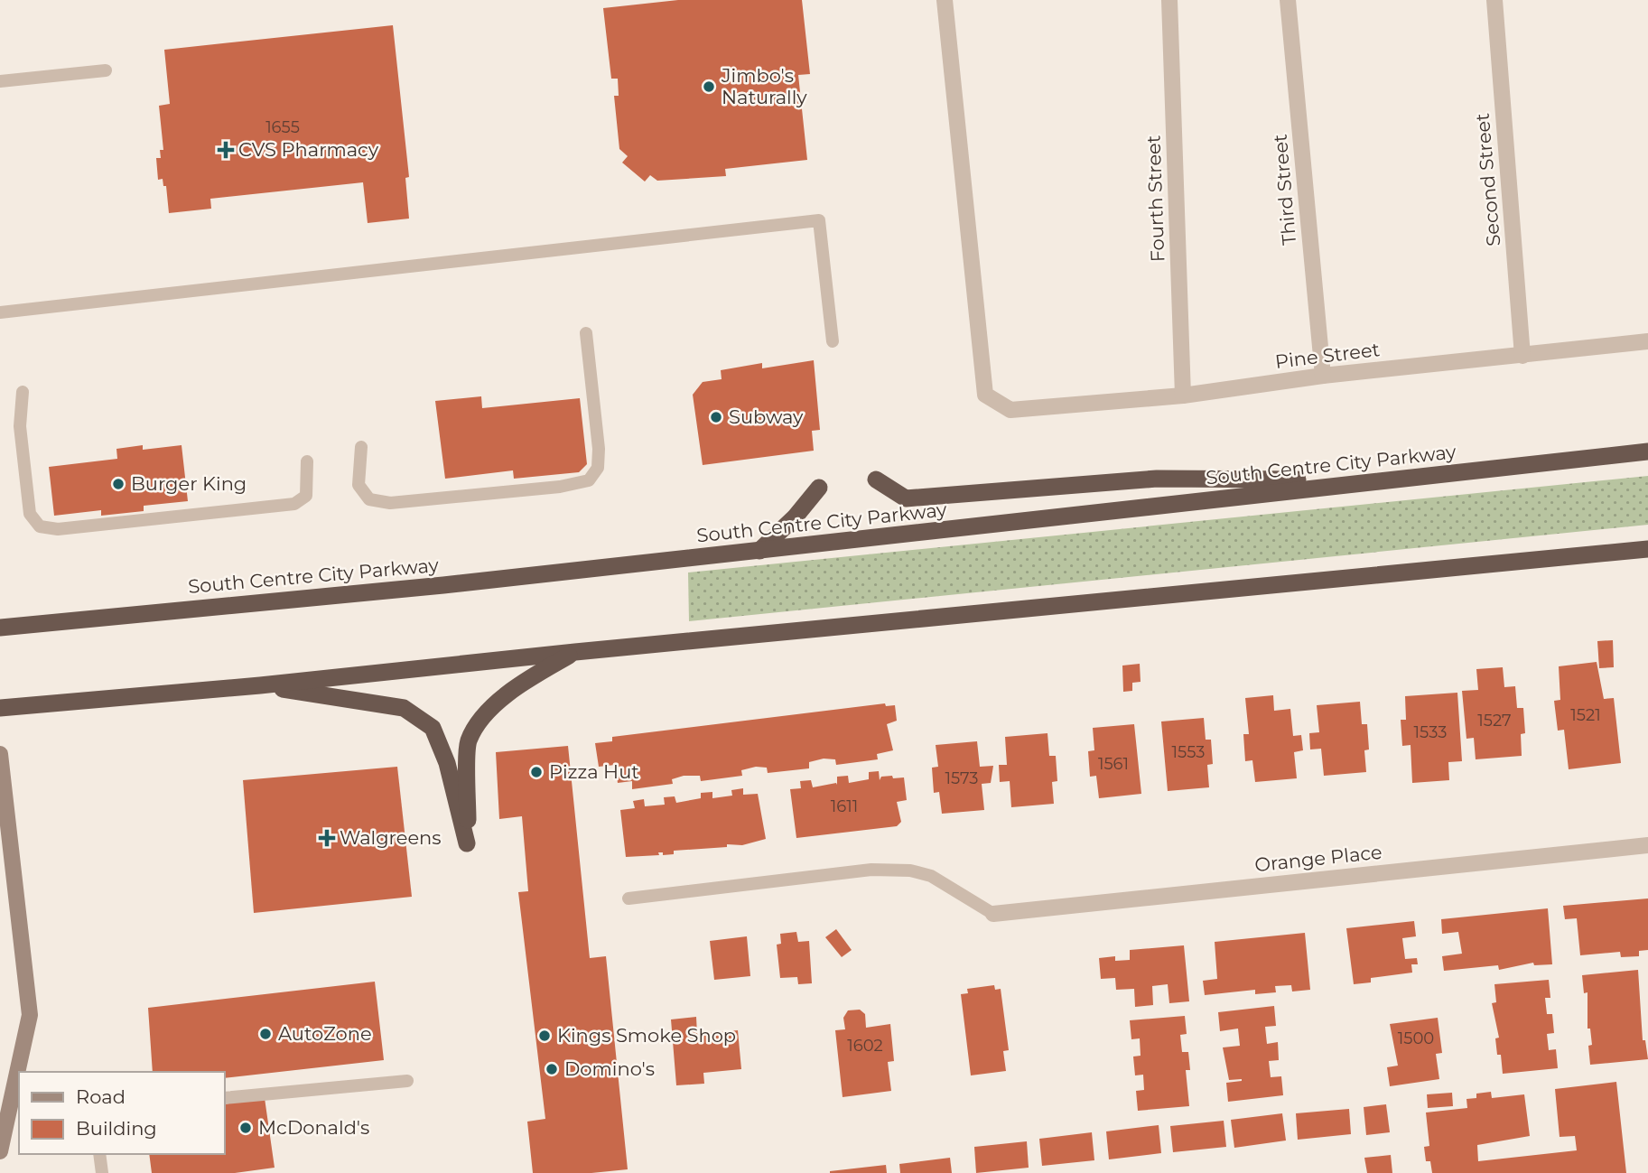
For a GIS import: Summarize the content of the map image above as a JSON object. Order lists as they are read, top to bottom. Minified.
{"streets":{"highway":["South Centre City Parkway"],"street":["Second Street","Third Street","Fourth Street","Pine Street","Orange Place"]},"crossings":[["Second Street","Pine Street"],["Third Street","Pine Street"],["Fourth Street","Pine Street"]],"places":{"other":["Jimbo's Naturally","Subway","Burger King","Pizza Hut","AutoZone","Kings Smoke Shop","Domino's","McDonald's"],"health":["CVS Pharmacy","Walgreens"]},"house_numbers":["1655","1521","1527","1533","1553","1561","1573","1611","1500","1602"],"legend":["Road","Building"]}
